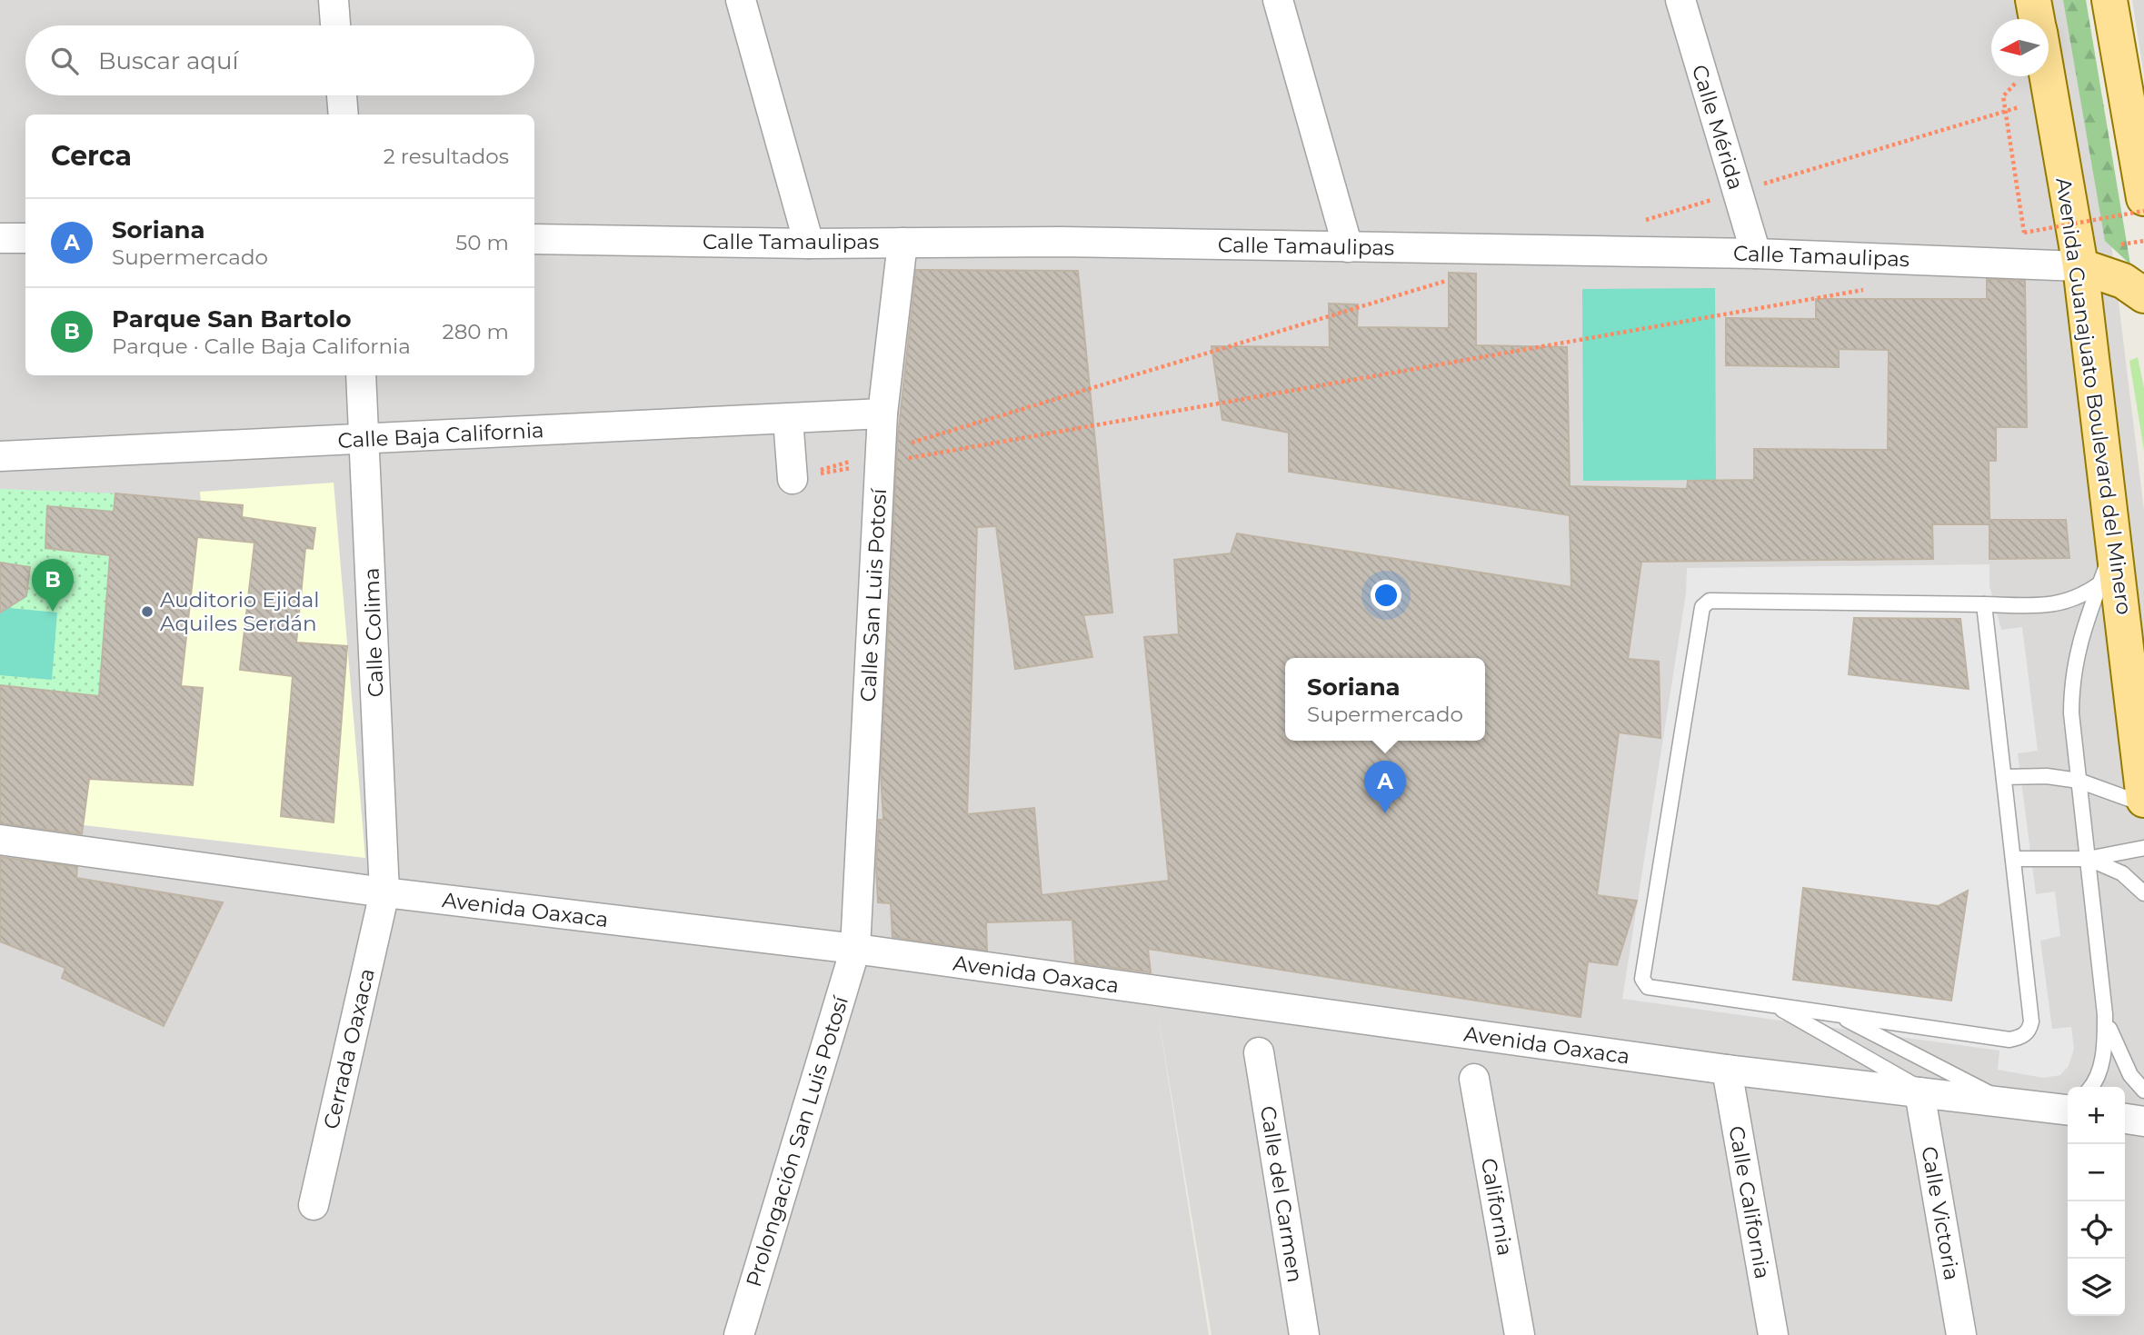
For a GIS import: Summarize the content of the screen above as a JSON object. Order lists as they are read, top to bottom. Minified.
{"streets":{"main road":["Avenida Guanajuato Boulevard del Minero"],"street":["Calle Mérida","Calle Tamaulipas","Calle Baja California","Calle San Luis Potosí","Calle Colima","Avenida Oaxaca","Cerrada Oaxaca","Prolongación San Luis Potosí","Calle del Carmen","Calle California","California","Calle Victoria"]},"crossings":[["Calle Mérida","Calle Tamaulipas"],["Calle Tamaulipas","Avenida Guanajuato Boulevard del Minero"],["Calle Tamaulipas","Calle San Luis Potosí"],["Calle Baja California","Calle San Luis Potosí"],["Calle Baja California","Calle Colima"],["Calle San Luis Potosí","Avenida Oaxaca"],["Calle San Luis Potosí","Prolongación San Luis Potosí"],["Calle Colima","Avenida Oaxaca"],["Calle Colima","Cerrada Oaxaca"],["Avenida Oaxaca","Cerrada Oaxaca"],["Avenida Oaxaca","Prolongación San Luis Potosí"],["Avenida Oaxaca","Calle California"],["Avenida Oaxaca","Calle Victoria"]],"places":["Auditorio Ejidal Aquiles Serdán"],"north":"left","page":{"search":"Buscar aquí","heading":["Cerca","2 resultados"],"list":[{"mark":"A","name":"Soriana","note":"Supermercado","value":"50 m"},{"mark":"B","name":"Parque San Bartolo","note":"Parque · Calle Baja California","value":"280 m"}],"pins":["B","A"],"popup":["Soriana","Supermercado"],"map_buttons":["+","−"]}}
